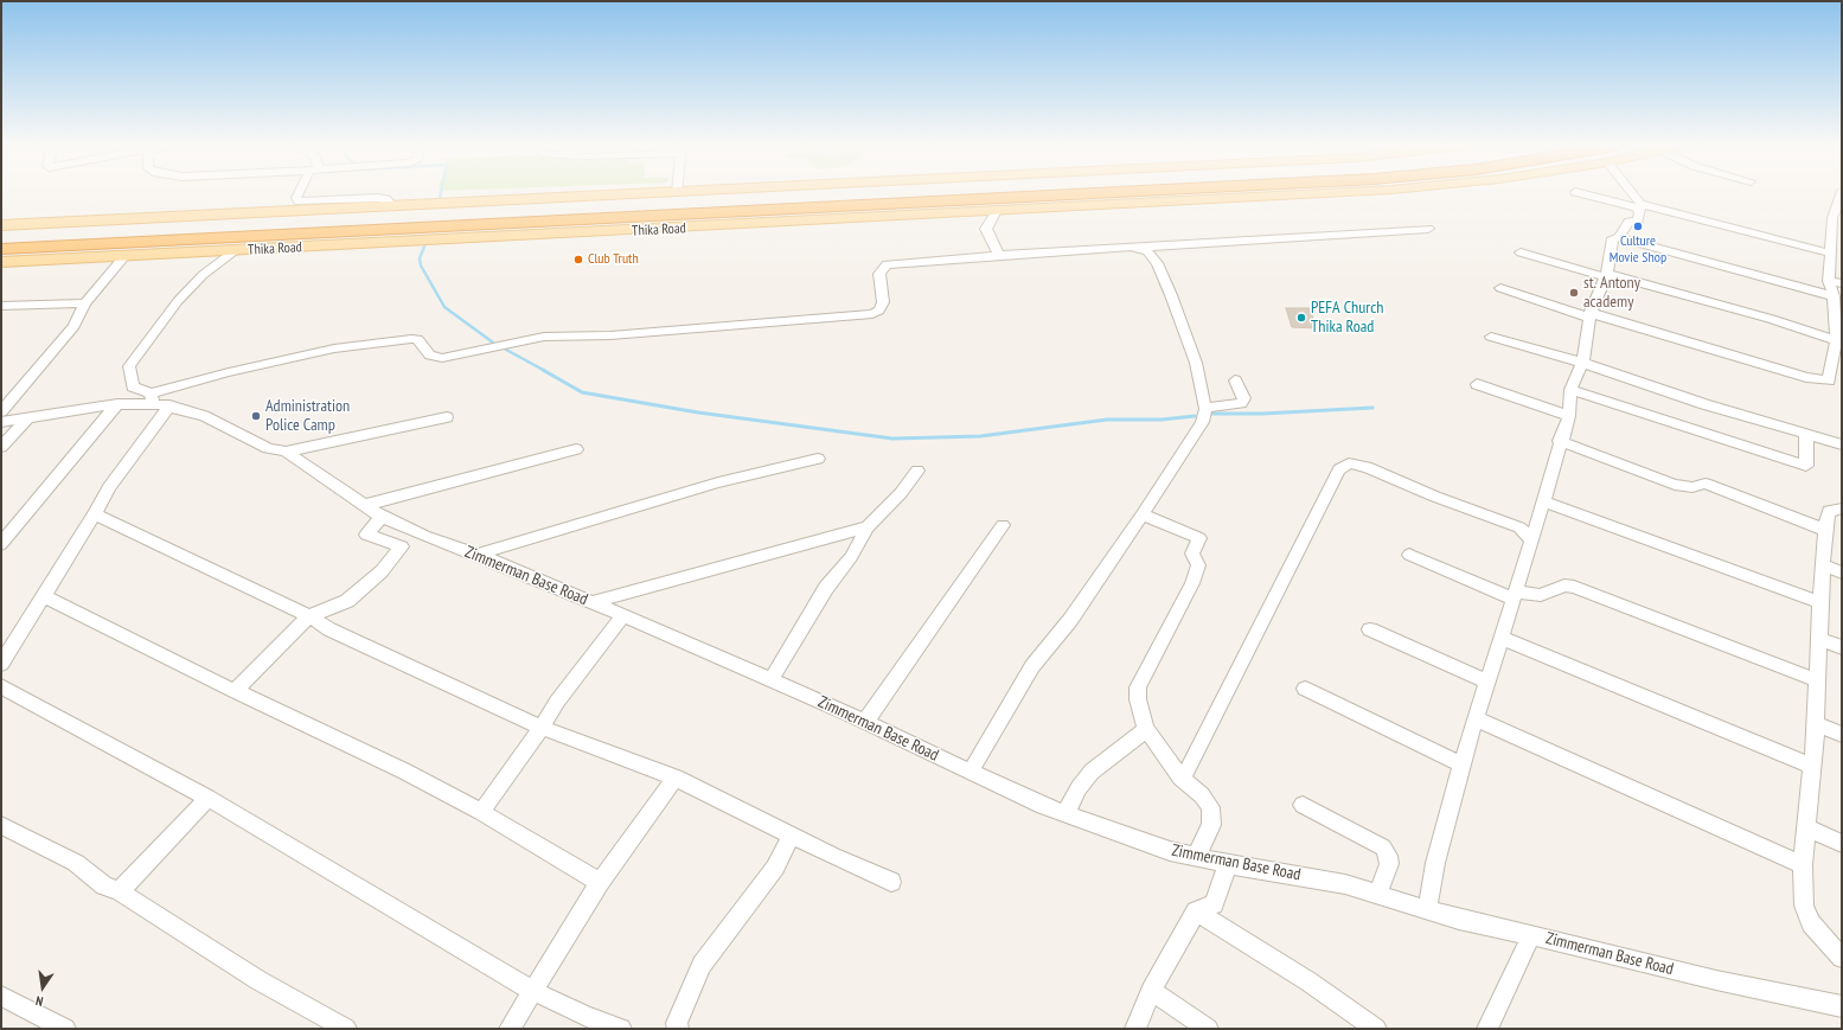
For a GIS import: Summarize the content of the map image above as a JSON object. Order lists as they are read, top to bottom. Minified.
{"streets":{"highway":["Thika Road"],"street":["Zimmerman Base Road"]},"crossings":[["Thika Road","Zimmerman Base Road"]],"places":["Culture Movie Shop","Club Truth","st. Antony academy","PEFA Church Thika Road","Administration Police Camp"],"north":"bottom"}
